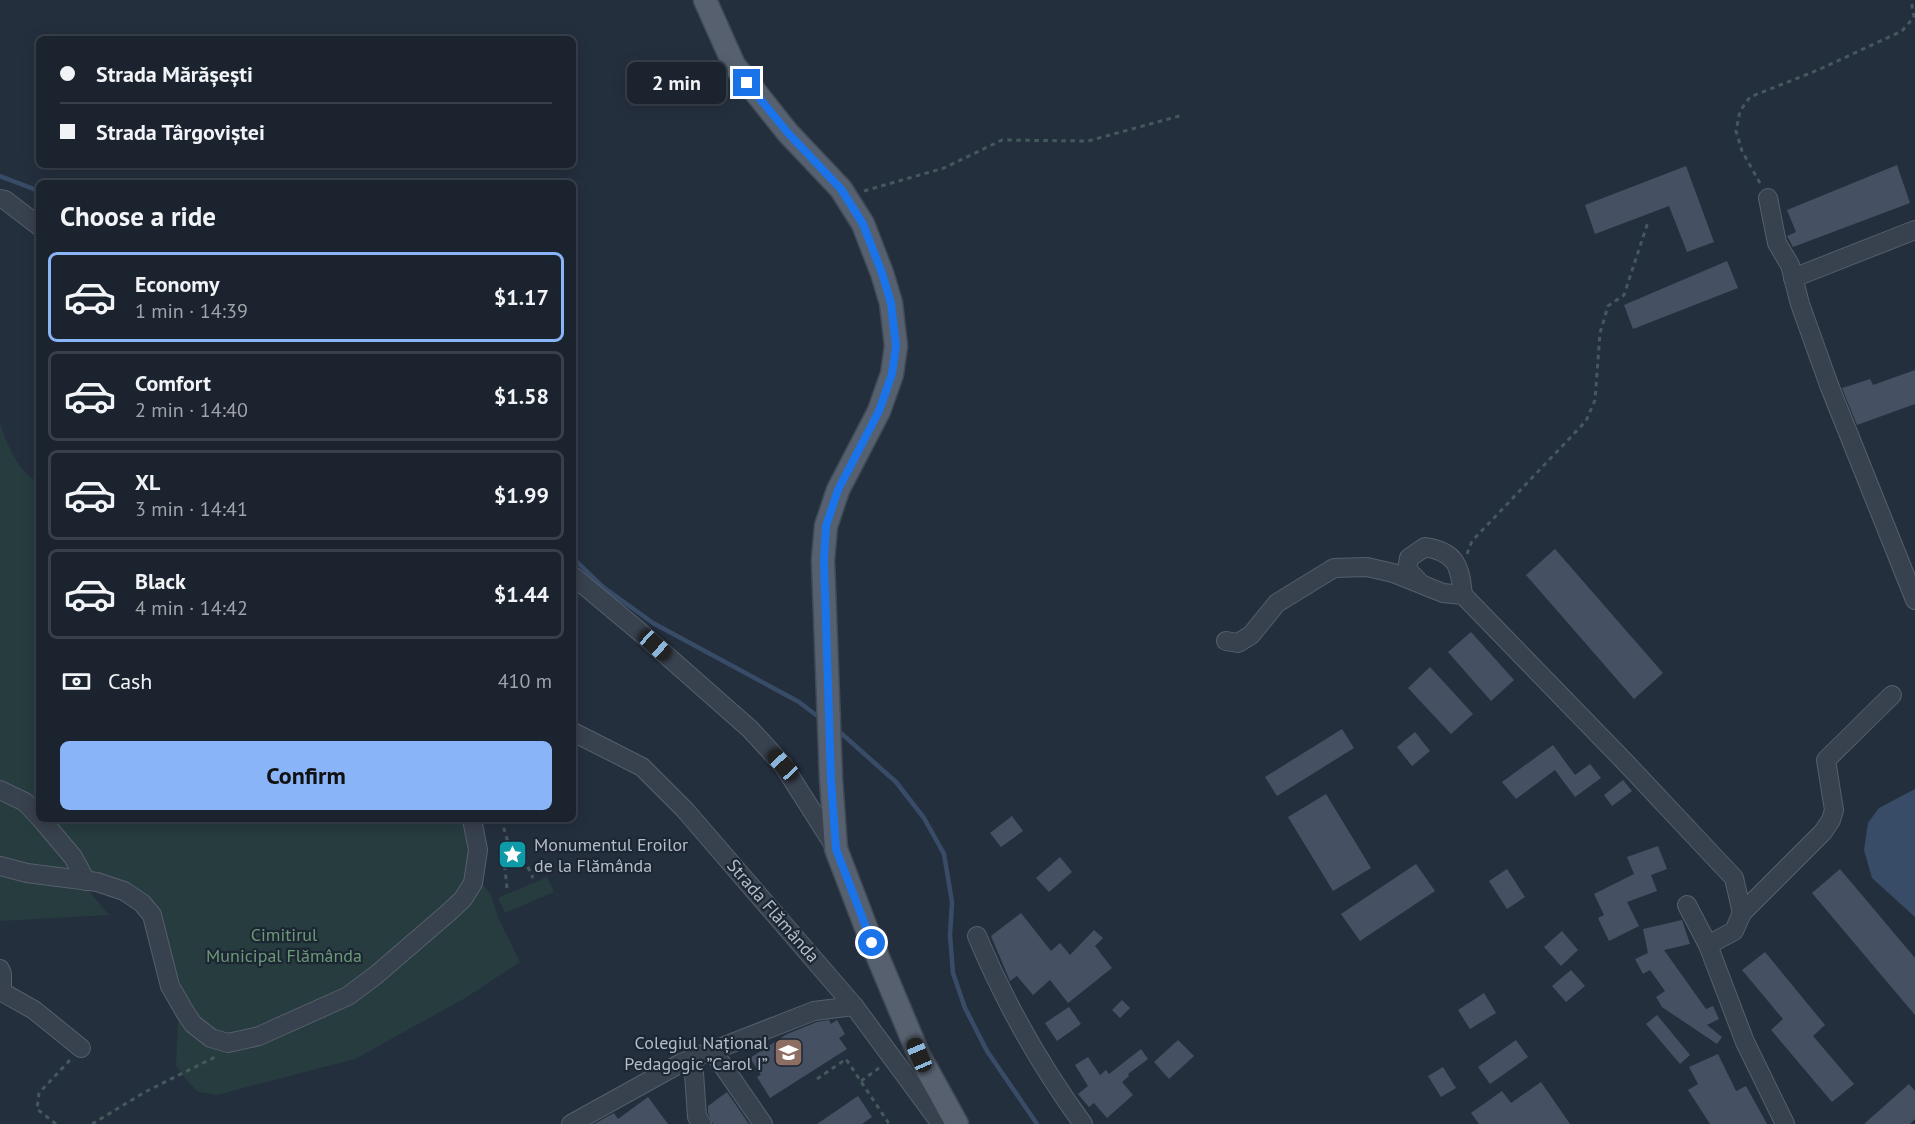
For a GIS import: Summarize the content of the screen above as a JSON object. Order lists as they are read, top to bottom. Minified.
{"streets":{"street":["Strada Flămânda"]},"parks":["Cimitirul Municipal Flămânda"],"places":{"place":["Monumentul Eroilor de la Flămânda"],"school or university":["Colegiul Național Pedagogic ”Carol I”"]},"page":{"banner":["Strada Mărășești","Strada Târgoviștei"],"bubble":"2 min","heading":"Choose a ride","list":[{"name":"Economy","note":"1 min · 14:39","value":"$1.17"},{"name":"Comfort","note":"2 min · 14:40","value":"$1.58"},{"name":"XL","note":"3 min · 14:41","value":"$1.99"},{"name":"Black","note":"4 min · 14:42","value":"$1.44"}],"pay":["Cash","410 m"],"buttons":"Confirm"}}
